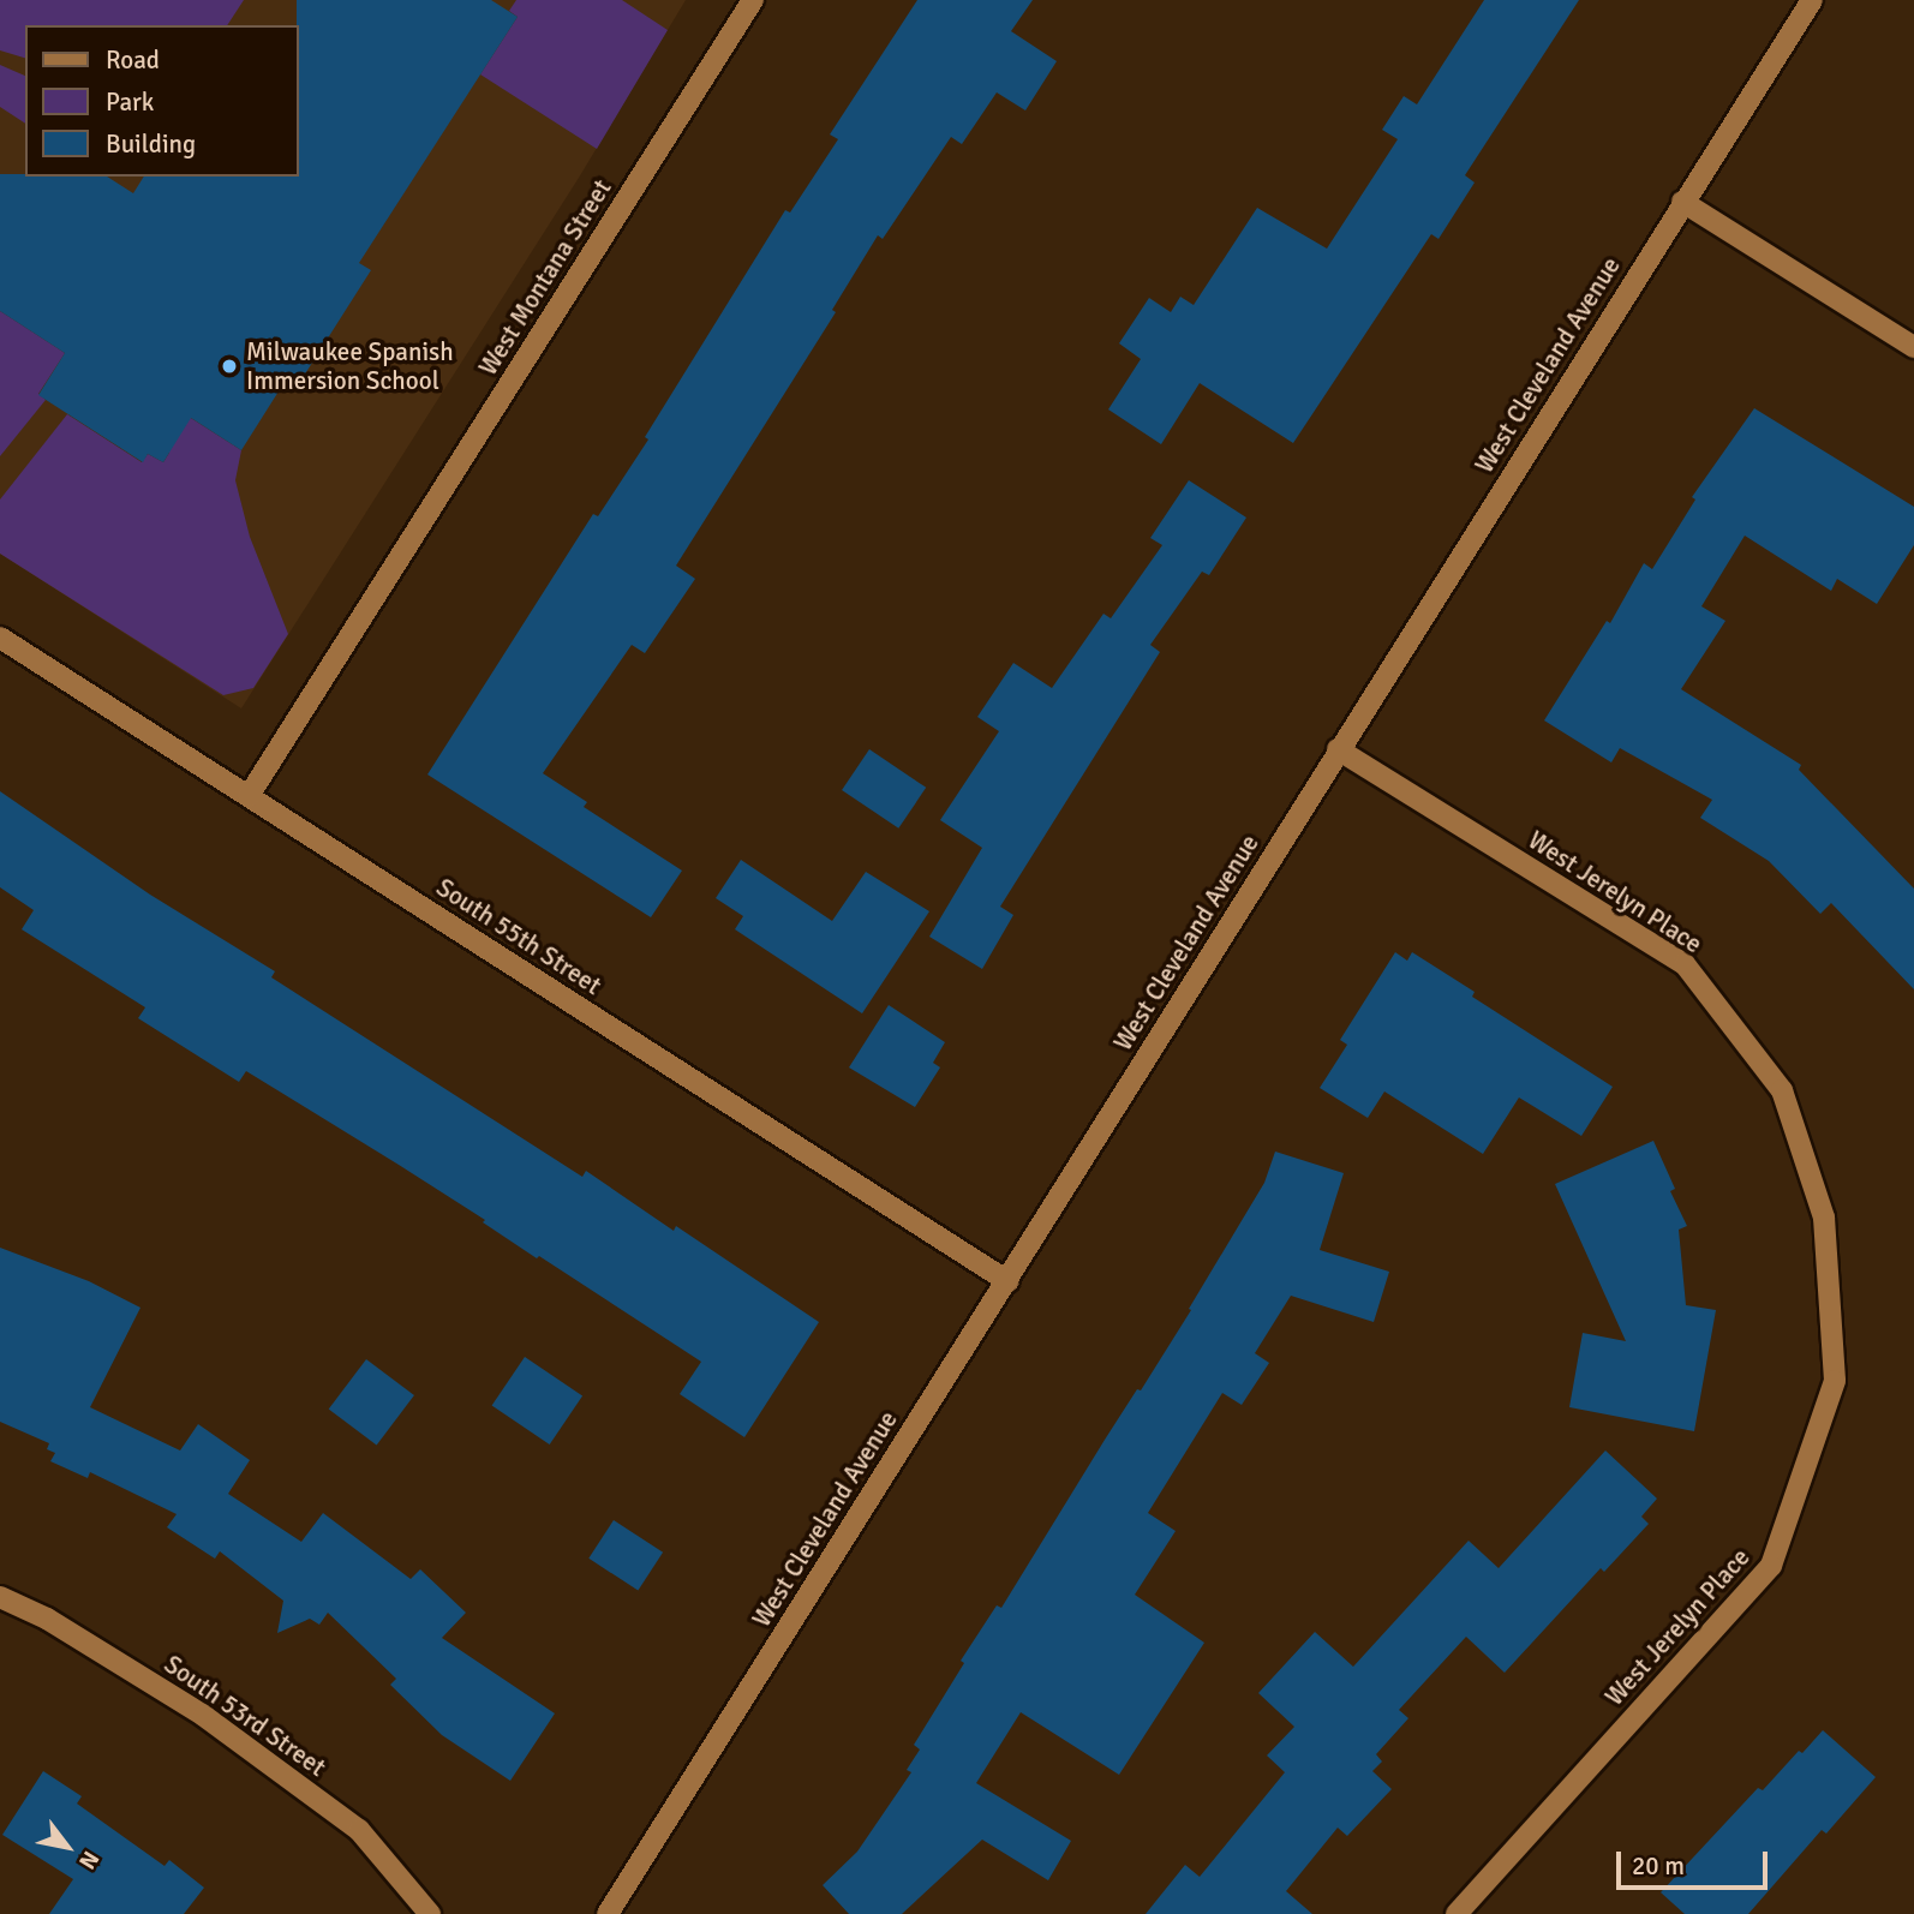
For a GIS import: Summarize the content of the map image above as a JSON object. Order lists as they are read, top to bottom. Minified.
{"streets":{"street":["West Montana Street","West Cleveland Avenue","West Jerelyn Place","South 55th Street","South 53rd Street"]},"crossings":[["West Montana Street","South 55th Street"],["West Cleveland Avenue","West Jerelyn Place"],["West Cleveland Avenue","South 55th Street"]],"places":["Milwaukee Spanish Immersion School"],"legend":["Road","Park","Building"],"scale_bar":"20 m","north":"bottom right"}
